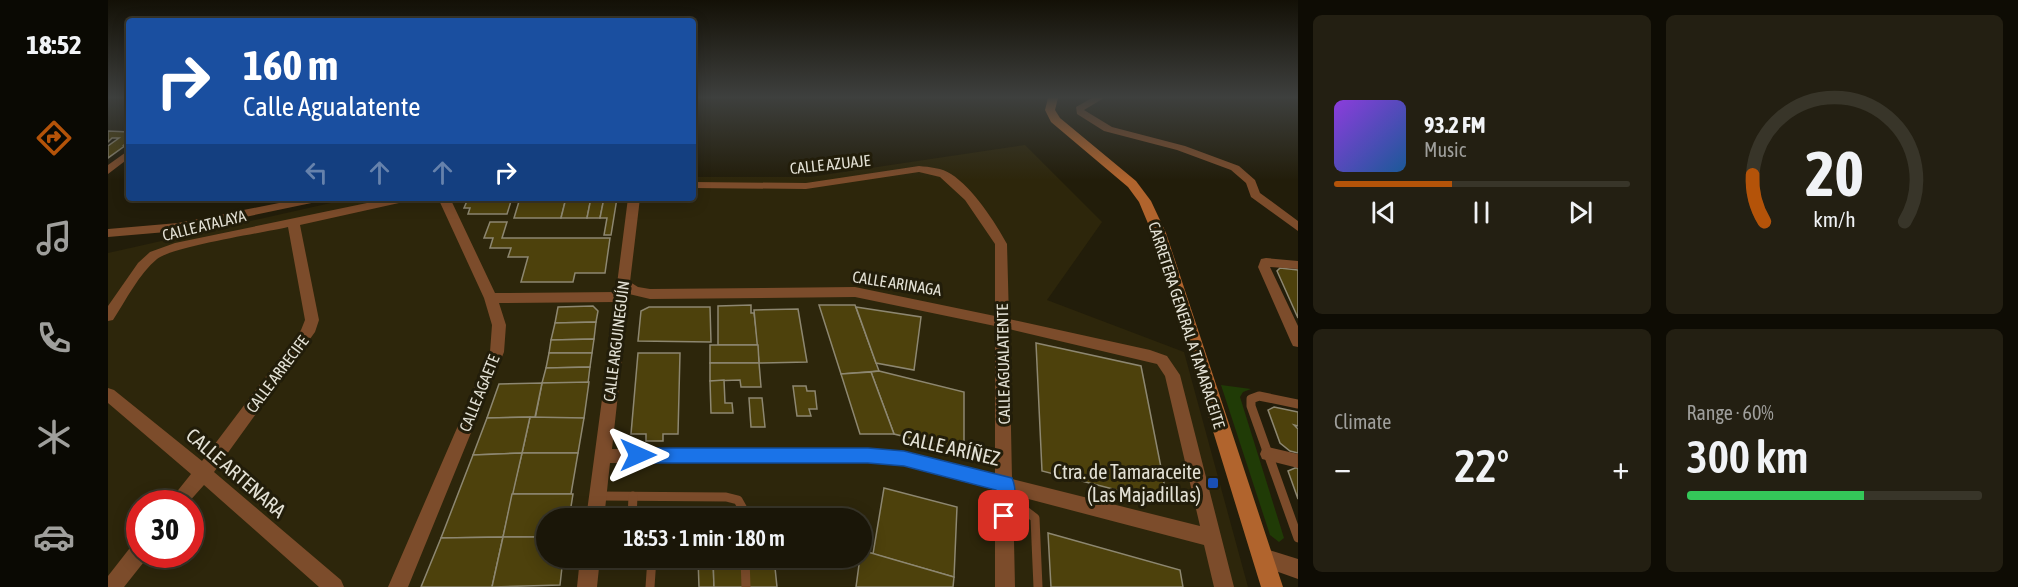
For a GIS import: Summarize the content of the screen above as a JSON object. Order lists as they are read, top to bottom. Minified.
{"streets":{"main road":["CARRETERA GENERAL A TAMARACEITE"],"street":["CALLE AZUAJE","CALLE ATALAYA","CALLE ARINAGA","CALLE ARGUINEGUÍN","CALLE AGUALATENTE","CALLE ARRECIFE","CALLE AGAETE","CALLE ARÍÑEZ","CALLE ARTENARA"]},"crossings":[["CALLE AZUAJE","CALLE AGUALATENTE"],["CALLE ATALAYA","CALLE ARRECIFE"],["CALLE ARINAGA","CALLE ARGUINEGUÍN"],["CALLE ARINAGA","CALLE AGUALATENTE"],["CALLE ARINAGA","CALLE AGAETE"],["CALLE ARINAGA","CALLE ARÍÑEZ"],["CALLE ARGUINEGUÍN","CALLE ARÍÑEZ"],["CALLE AGUALATENTE","CALLE ARÍÑEZ"],["CALLE ARRECIFE","CALLE ARTENARA"]],"places":{"transit":["Ctra. de Tamaraceite (Las Majadillas)"]},"page":{"tabs":"18:52","turn":["160 m","Calle Agualatente"],"song":["93.2 FM","Music"],"tile":["Climate",["Range · 60%","300 km"]],"heat":["−","22°","+"],"limit":"30","trip":"18:53 · 1 min · 180 m","gauge":["20","km/h"]}}
